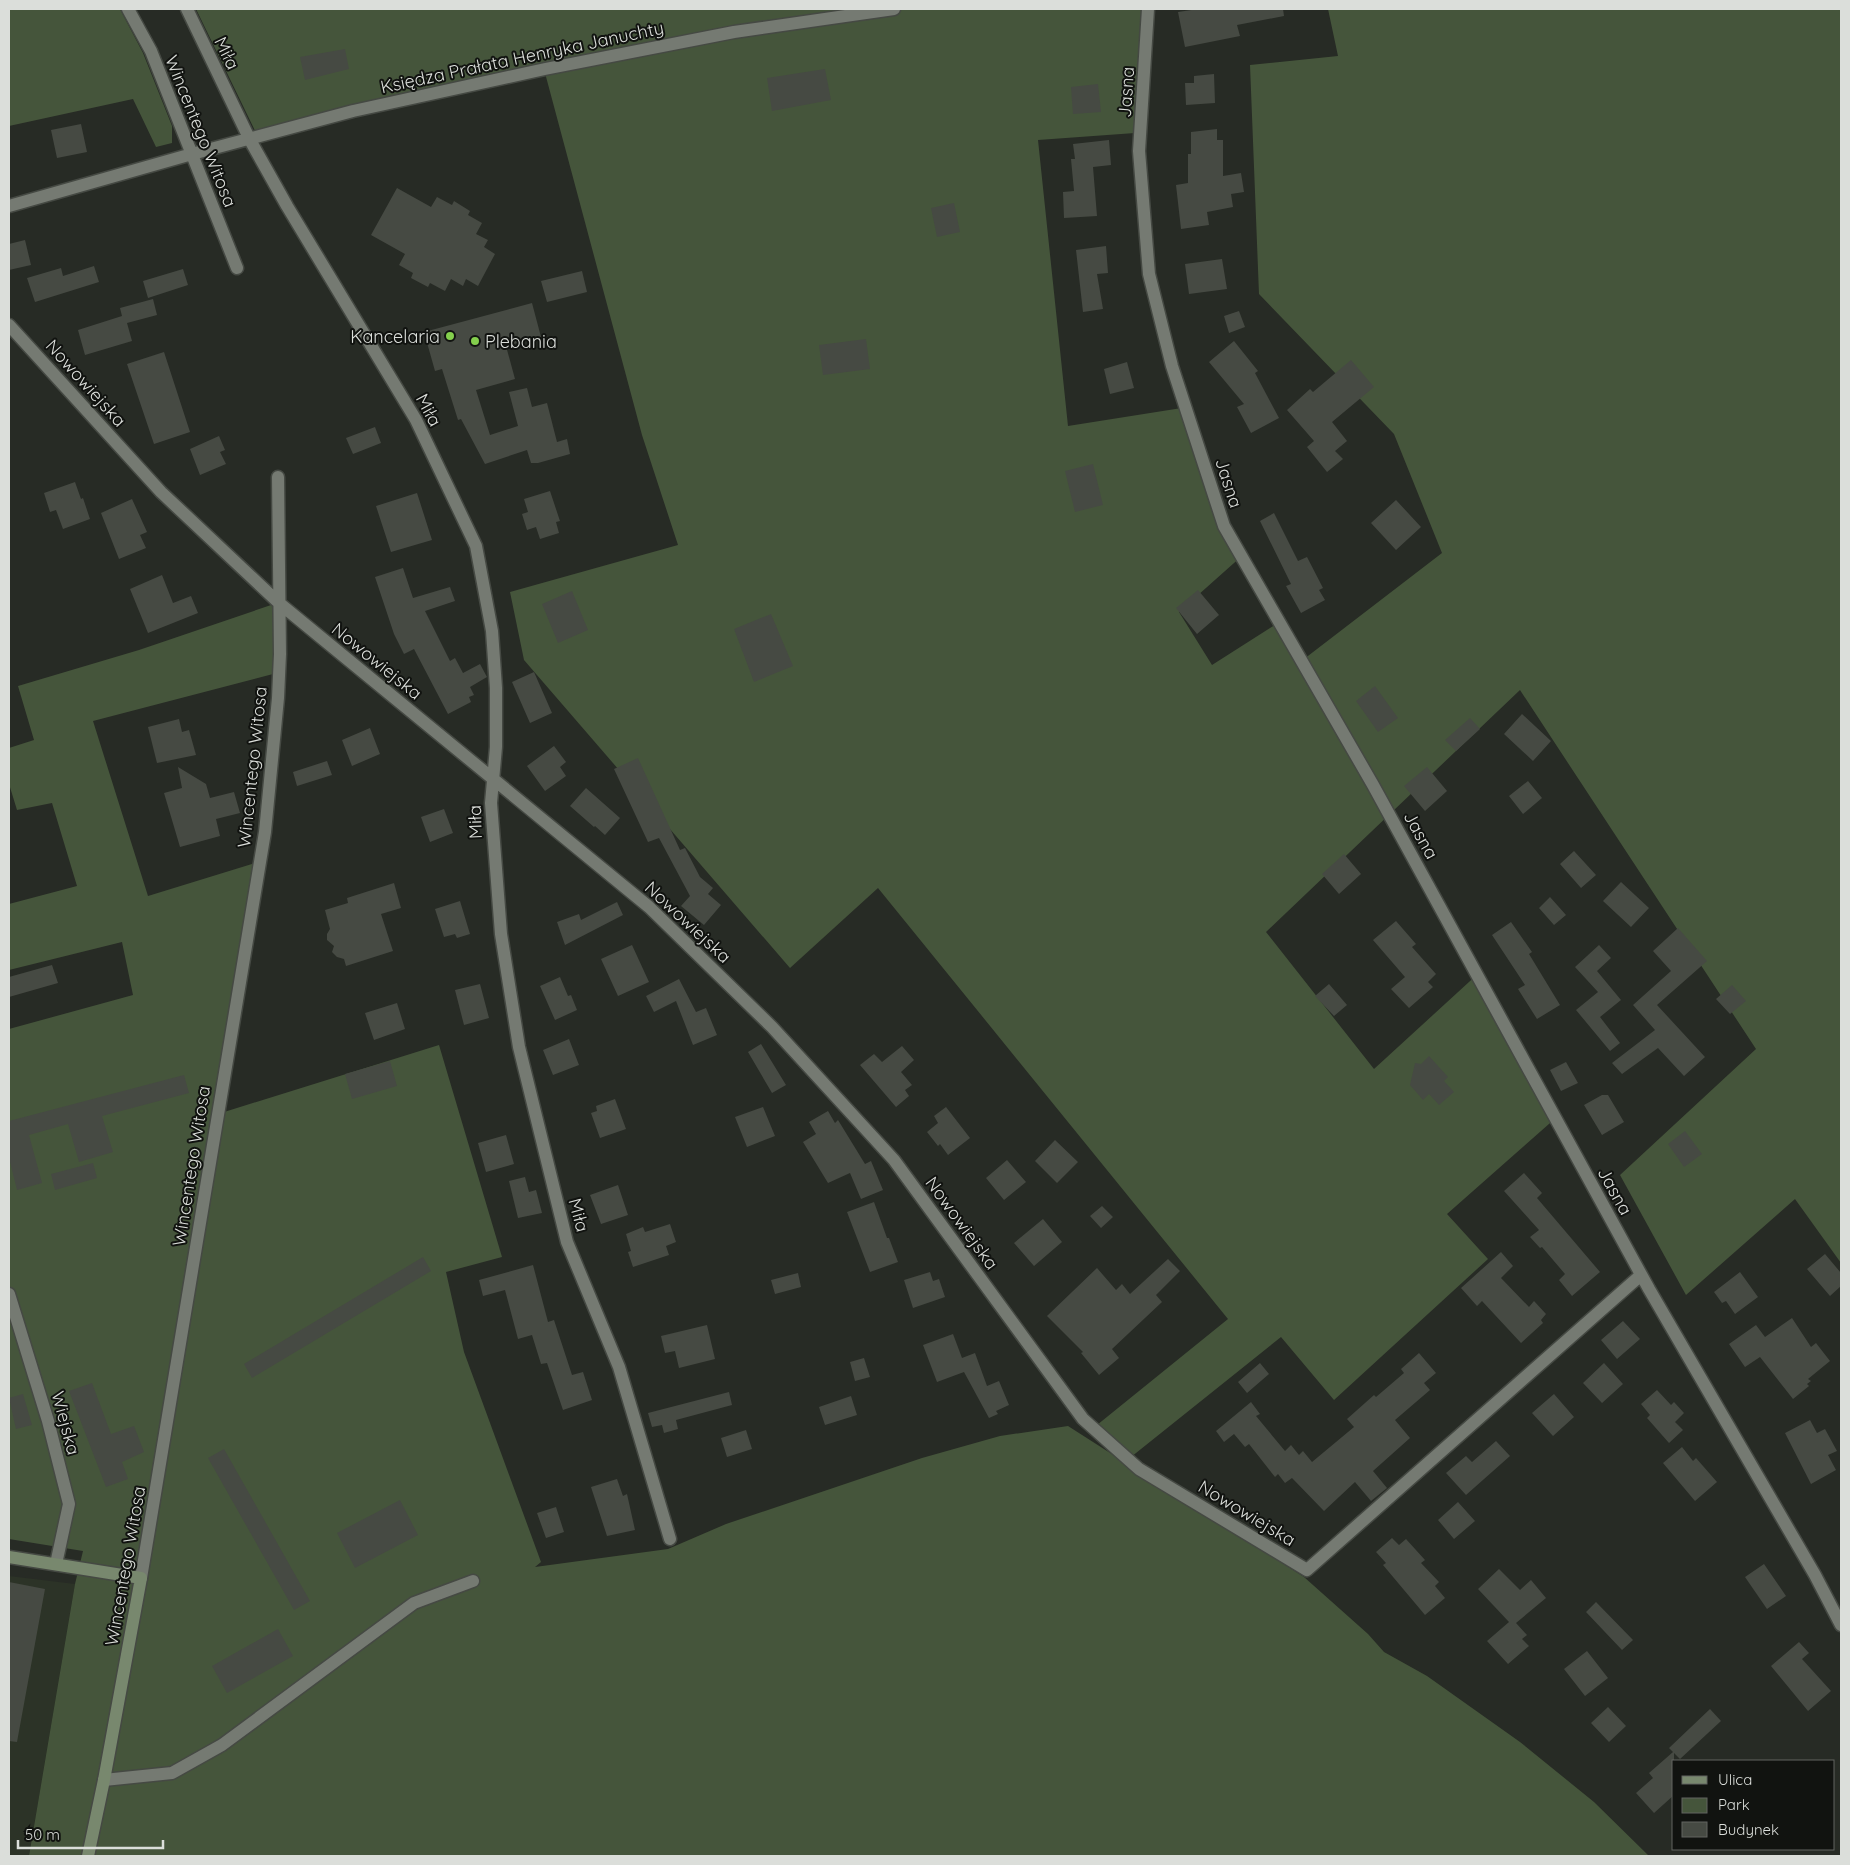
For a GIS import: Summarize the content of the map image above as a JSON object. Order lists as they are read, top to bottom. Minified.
{"streets":{"street":["Miła","Księdza Prałata Henryka Januchty","Jasna","Wincentego Witosa","Nowowiejska","Wiejska"]},"crossings":[["Miła","Księdza Prałata Henryka Januchty"],["Miła","Nowowiejska"],["Jasna","Nowowiejska"],["Wincentego Witosa","Nowowiejska"]],"places":["Kancelaria","Plebania"],"legend":["Ulica","Park","Budynek"],"scale_bar":"50 m"}
